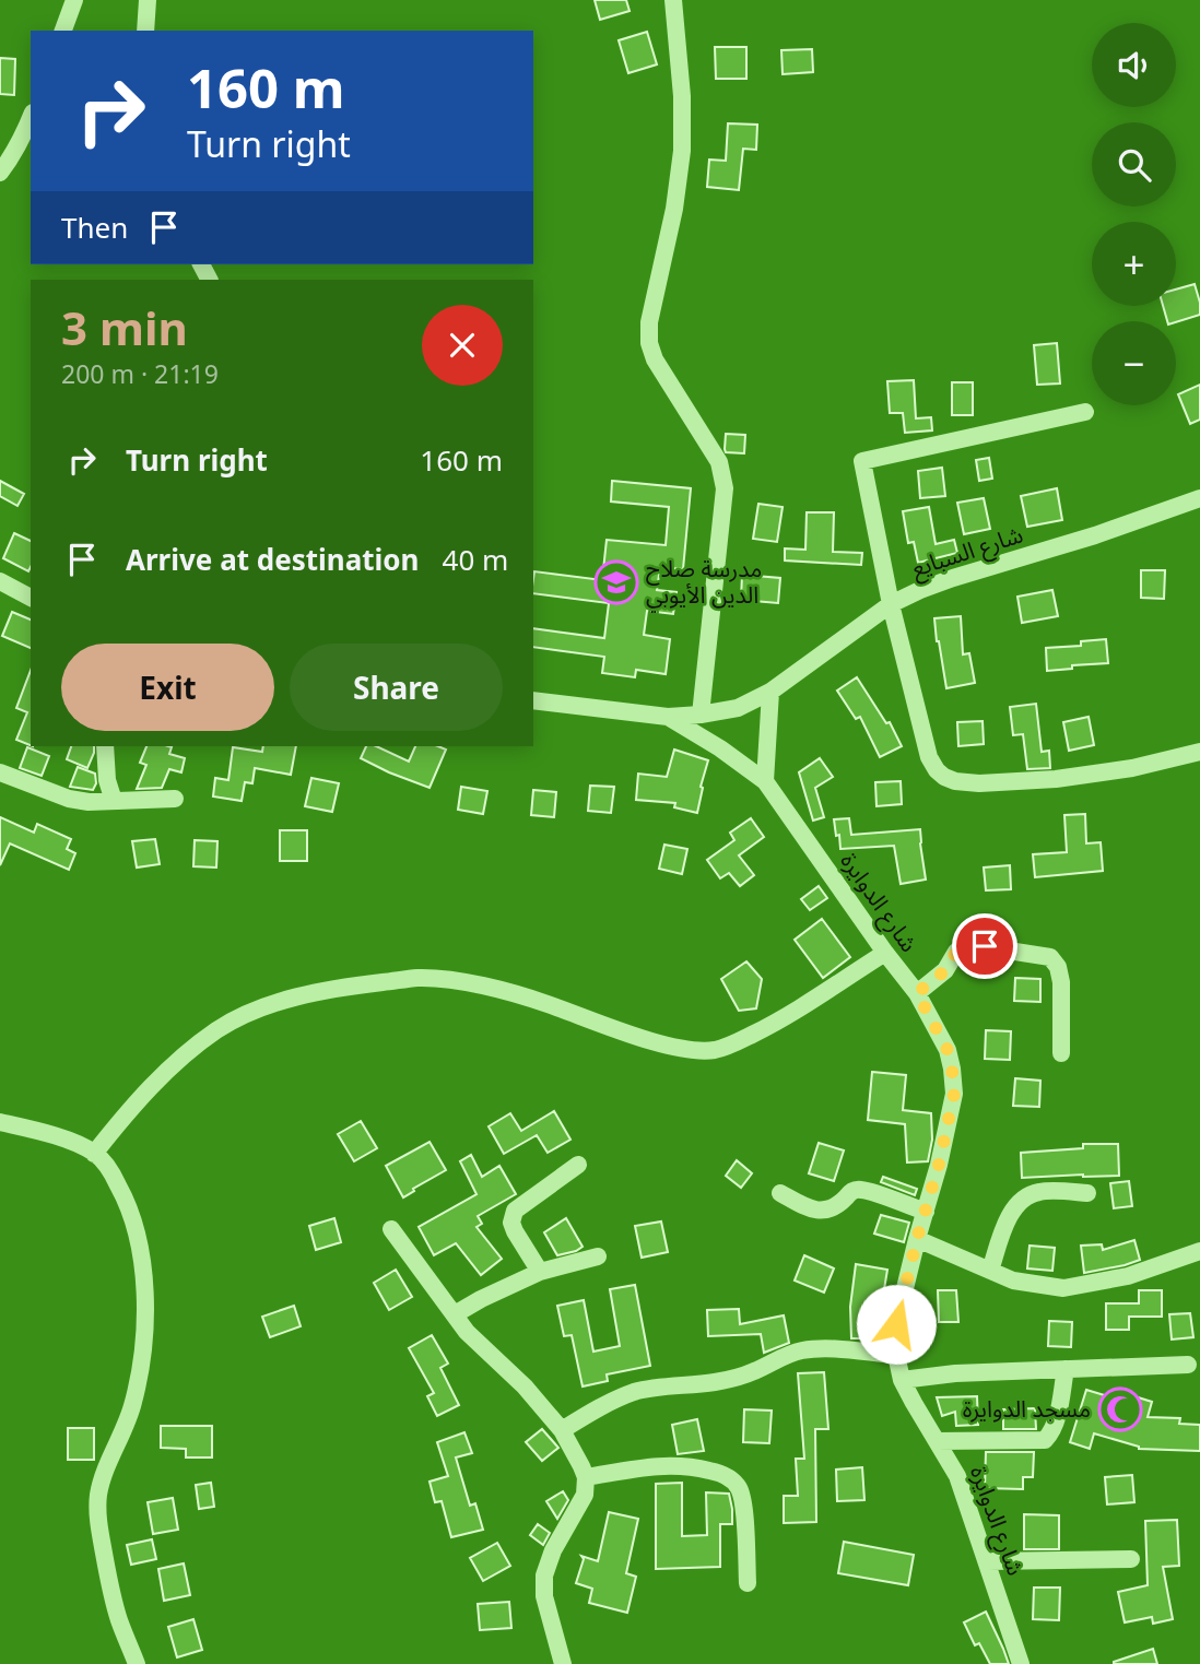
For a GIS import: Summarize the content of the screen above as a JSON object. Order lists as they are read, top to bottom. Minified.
{"streets":{"street":["شارع السبايع","شارع الدوايرة"]},"crossings":[["شارع السبايع","شارع الدوايرة"]],"places":{"school or university":["مدرسة صلاح الدين الأيوبي"],"mosque":["مسجد الدوايرة"]},"page":{"map_buttons":["+","−"],"turn":["160 m","Turn right"],"then":"Then","heading":["3 min","200 m · 21:19"],"list":[{"name":"Turn right","value":"160 m"},{"name":"Arrive at destination","value":"40 m"}],"buttons":["Exit","Share"]}}
